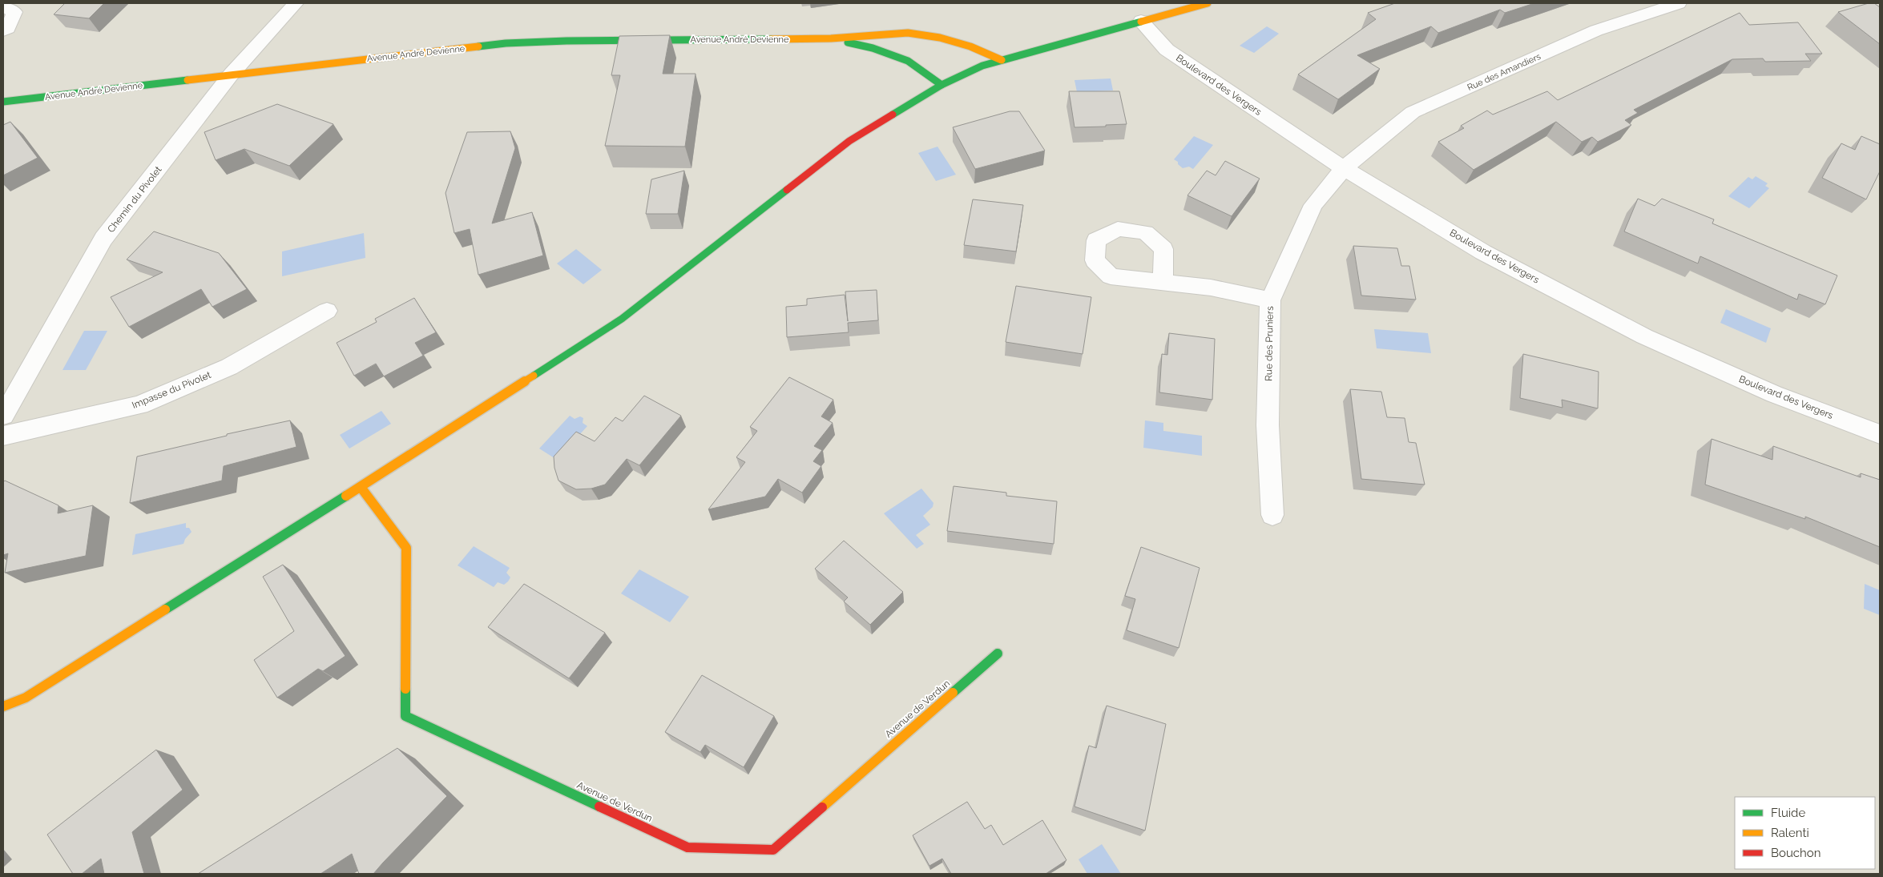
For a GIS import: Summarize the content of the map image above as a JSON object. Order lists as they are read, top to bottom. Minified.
{"streets":{"street":["Avenue André Devienne","Rue des Amandiers","Boulevard des Vergers","Chemin du Pivolet","Rue des Pruniers","Impasse du Pivolet","Avenue de Verdun"]},"crossings":[["Avenue André Devienne","Chemin du Pivolet"],["Rue des Amandiers","Boulevard des Vergers"],["Rue des Amandiers","Rue des Pruniers"],["Boulevard des Vergers","Rue des Pruniers"]],"legend":["Fluide","Ralenti","Bouchon"]}
